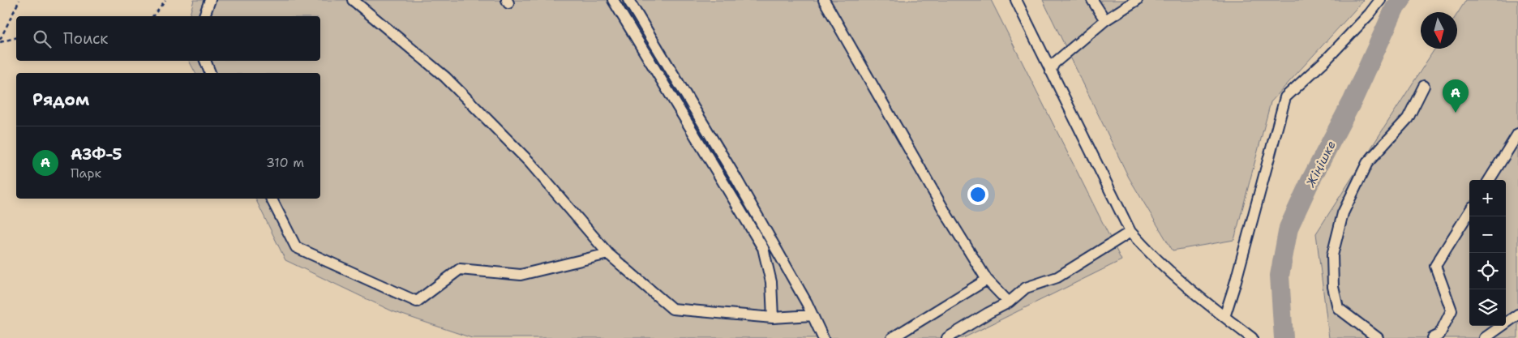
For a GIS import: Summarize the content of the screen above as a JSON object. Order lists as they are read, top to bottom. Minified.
{"water":["Жіңішке"],"north":"bottom","page":{"search":"Поиск","heading":"Рядом","pins":"A","list":[{"mark":"A","name":"АЗФ-5","note":"Парк","value":"310 m"}],"map_buttons":["+","−"]}}
